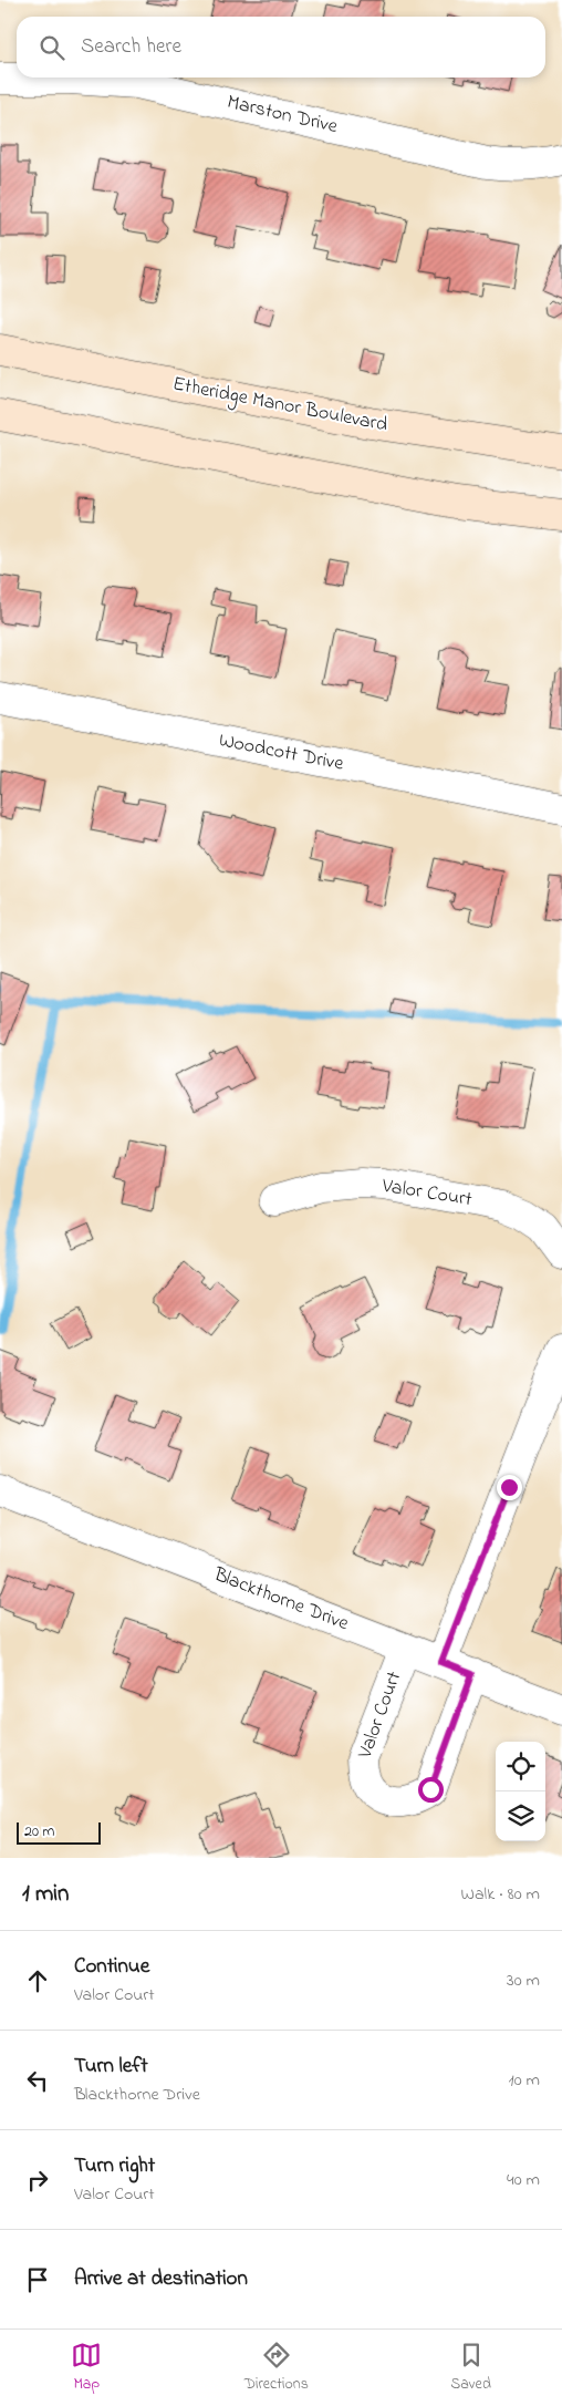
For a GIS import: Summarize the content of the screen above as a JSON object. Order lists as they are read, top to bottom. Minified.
{"streets":{"main road":["Etheridge Manor Boulevard"],"street":["Marston Drive","Woodcott Drive","Valor Court","Blackthorne Drive"]},"crossings":[["Valor Court","Blackthorne Drive"]],"scale_bar":"20 m","page":{"search":"Search here","scale":"20 m","heading":["1 min","Walk · 80 m"],"list":[["Continue","Valor Court","30 m"],["Turn left","Blackthorne Drive","10 m"],["Turn right","Valor Court","40 m"],"Arrive at destination"],"nav":["Map","Directions","Saved"]}}
